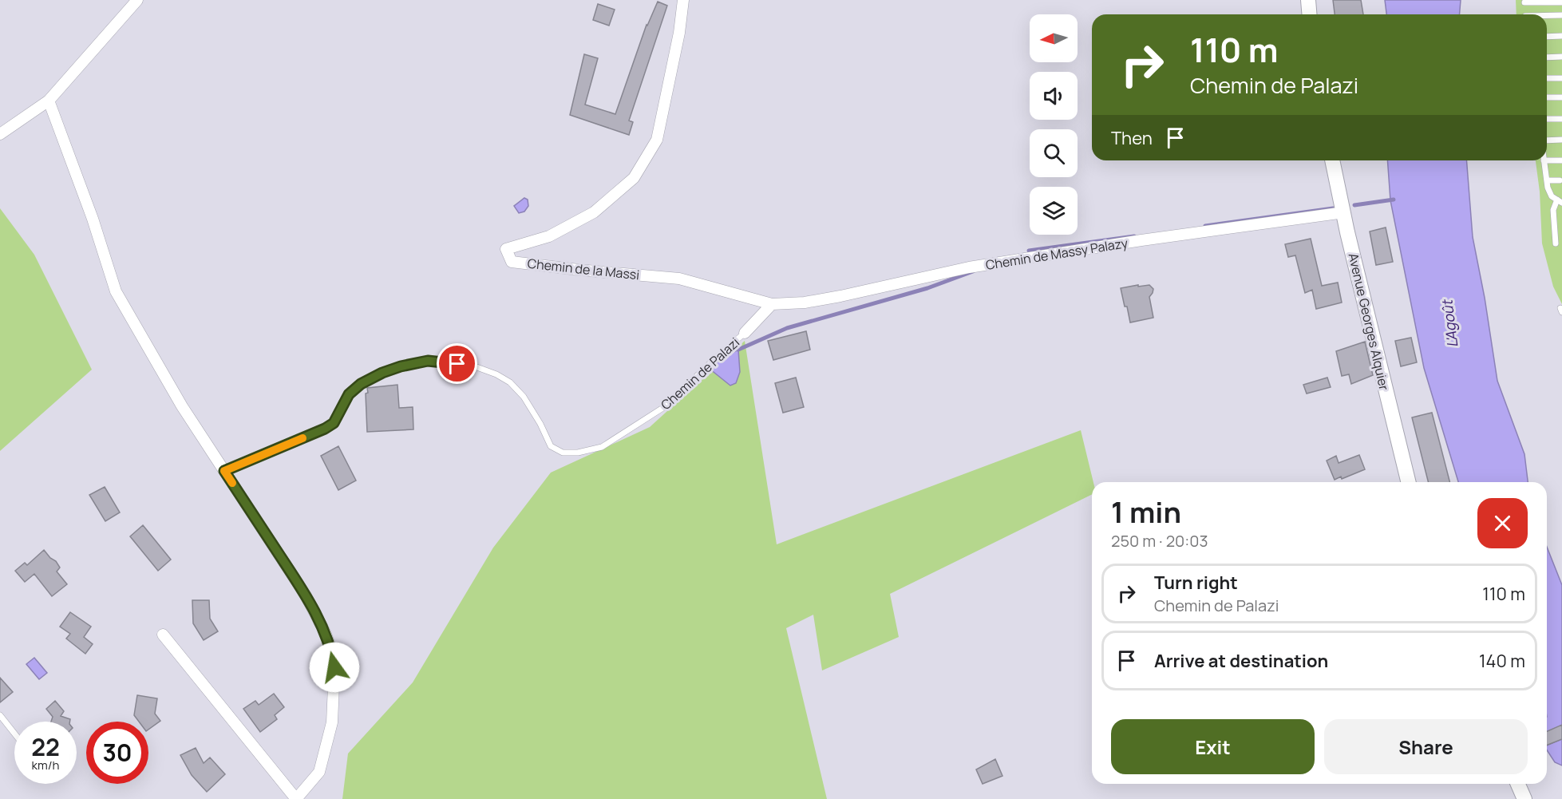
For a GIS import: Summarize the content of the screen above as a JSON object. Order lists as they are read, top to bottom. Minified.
{"streets":{"main road":["Avenue Georges Alquier"],"street":["Chemin de Massy Palazy","Chemin de la Massi"],"lane":["Chemin de Palazi"]},"crossings":[["Chemin de Massy Palazy","Chemin de la Massi"],["Chemin de Massy Palazy","Avenue Georges Alquier"]],"water":["L'Agoût"],"north":"left","page":{"turn":["110 m","Chemin de Palazi"],"then":"Then","heading":["1 min","250 m · 20:03"],"list":[{"name":"Turn right","note":"Chemin de Palazi","value":"110 m"},{"name":"Arrive at destination","value":"140 m"}],"buttons":["Exit","Share"],"speed":"22 km/h","limit":"30"}}
